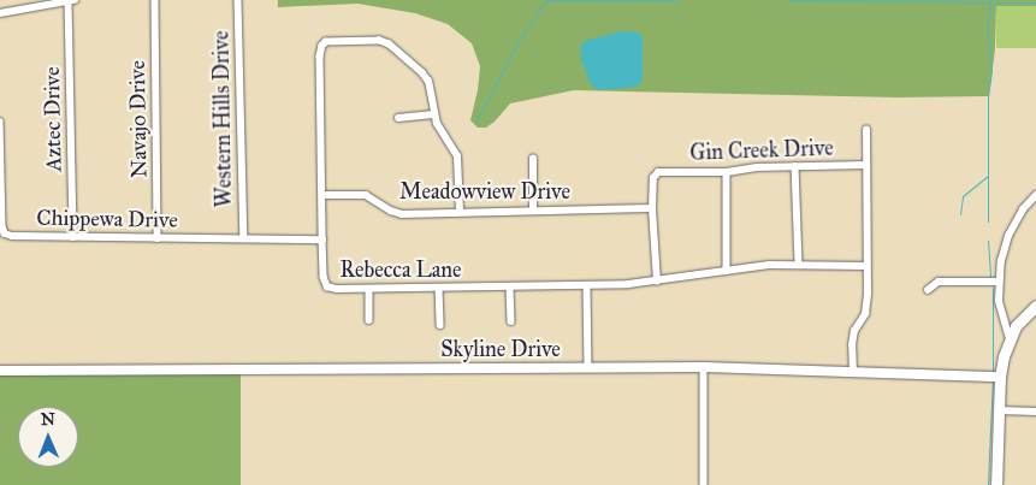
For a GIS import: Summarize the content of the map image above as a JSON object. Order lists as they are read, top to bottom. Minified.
{"streets":{"street":["Aztec Drive","Navajo Drive","Western Hills Drive","Gin Creek Drive","Meadowview Drive","Chippewa Drive","Rebecca Lane","Skyline Drive"]},"crossings":[["Aztec Drive","Chippewa Drive"],["Navajo Drive","Chippewa Drive"],["Western Hills Drive","Chippewa Drive"],["Gin Creek Drive","Meadowview Drive"],["Meadowview Drive","Rebecca Lane"],["Chippewa Drive","Rebecca Lane"]],"north":"top"}
